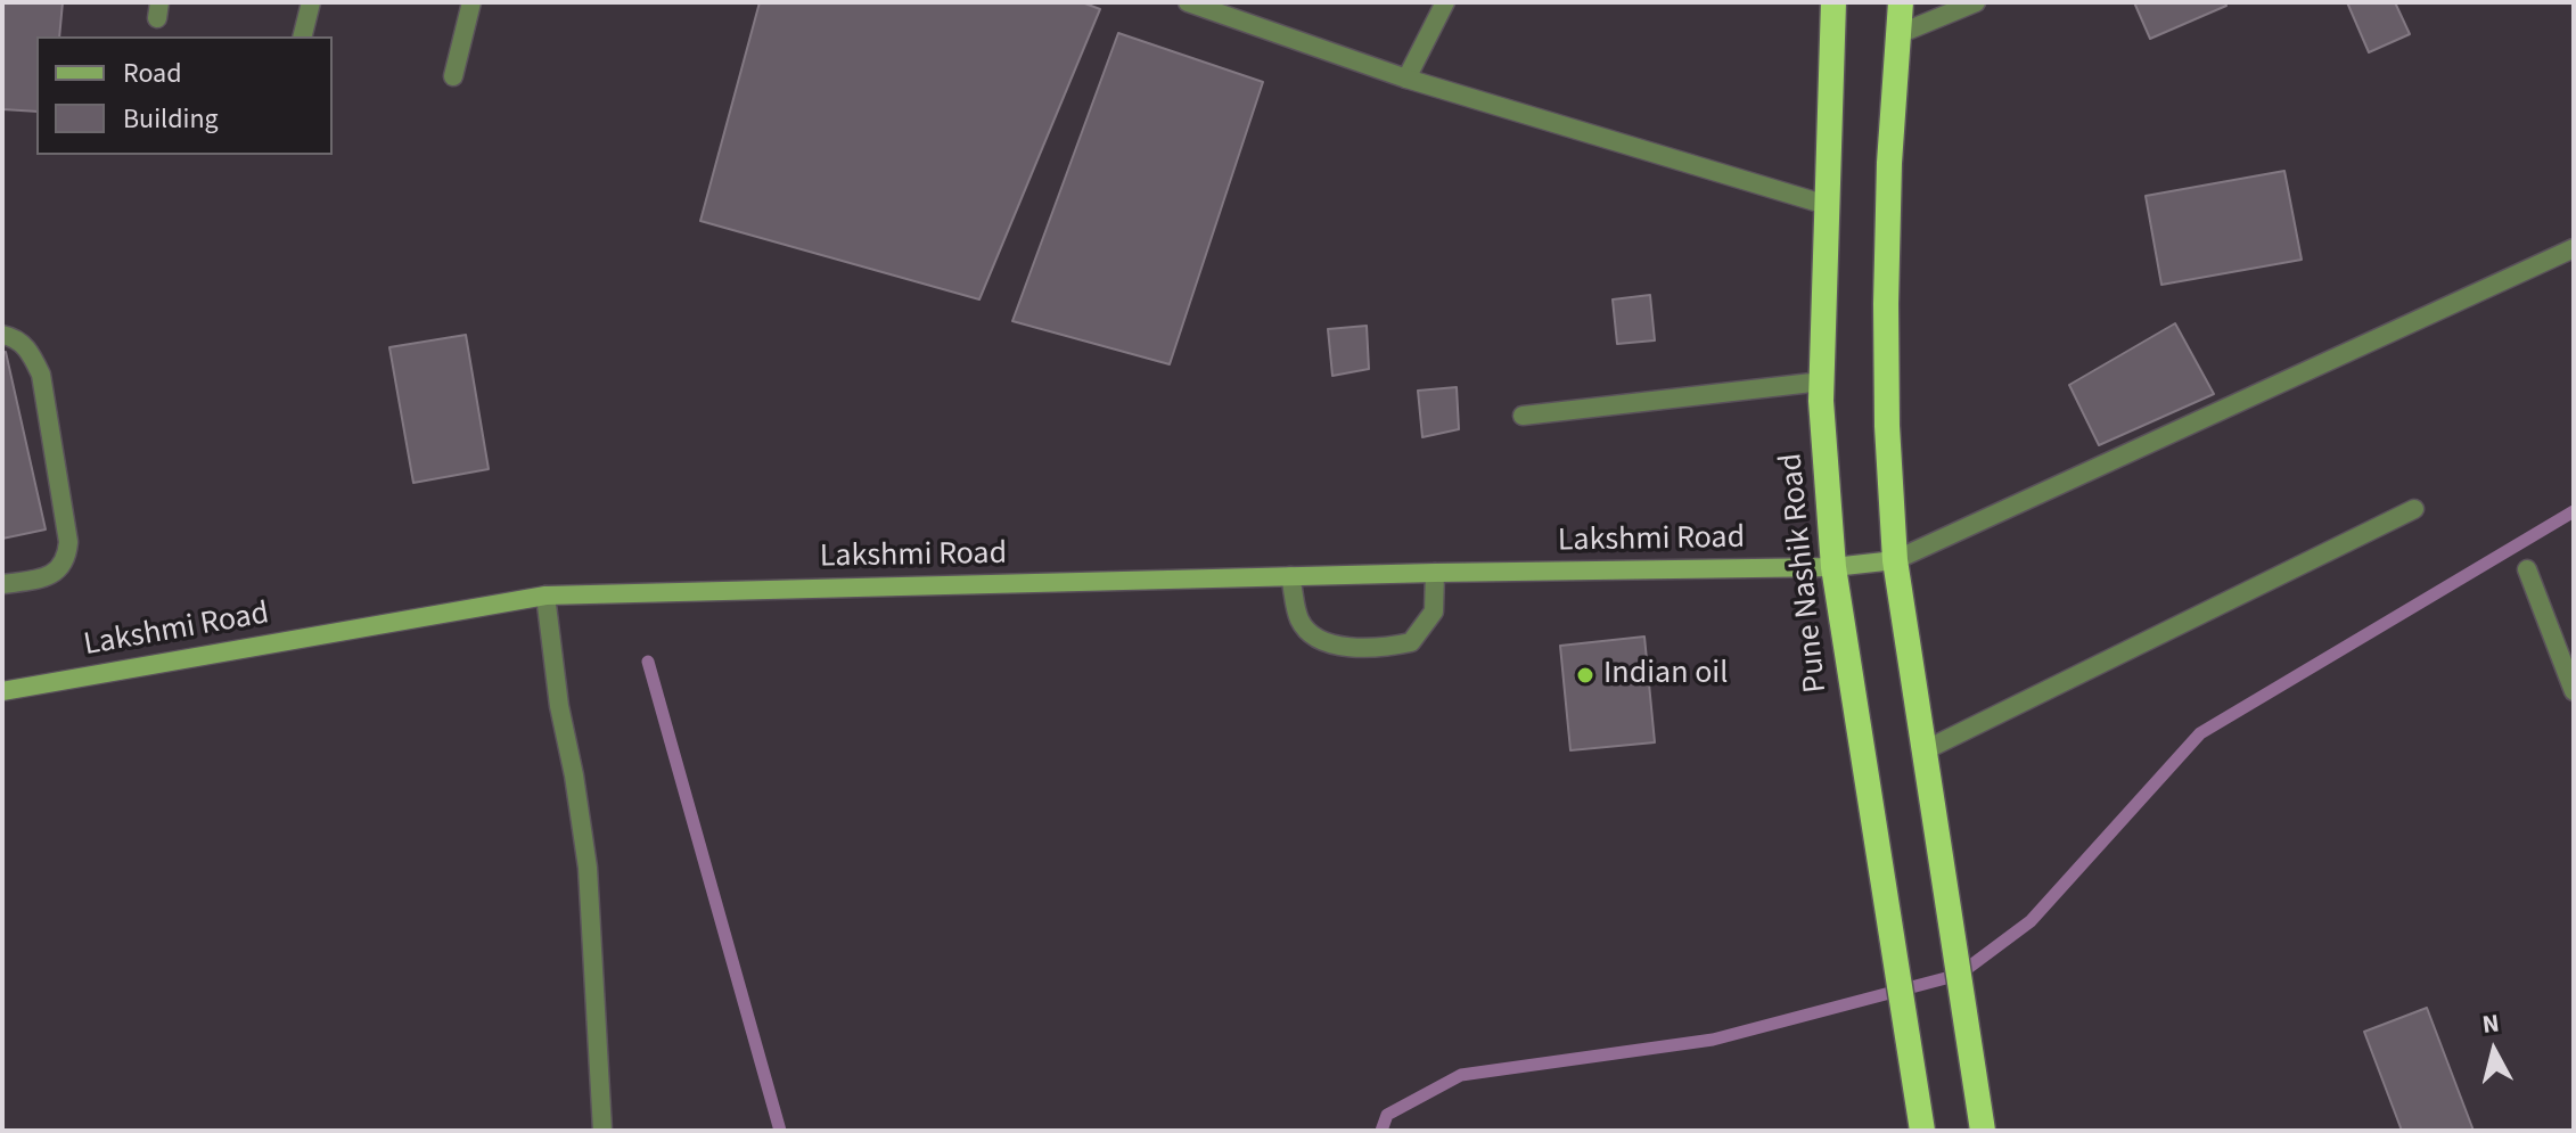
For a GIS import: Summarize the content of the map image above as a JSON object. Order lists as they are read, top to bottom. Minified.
{"streets":{"highway":["Pune Nashik Road"],"main road":["Lakshmi Road"]},"crossings":[["Lakshmi Road","Pune Nashik Road"]],"places":["Indian oil"],"legend":["Road","Building"],"north":"top"}
